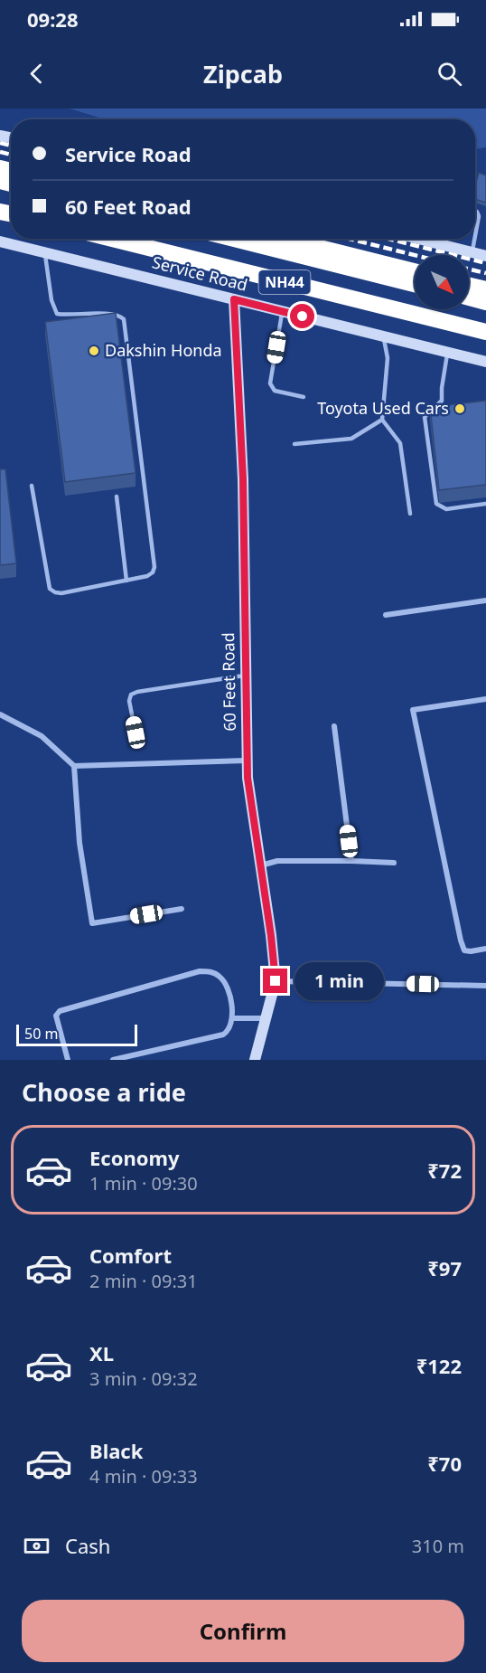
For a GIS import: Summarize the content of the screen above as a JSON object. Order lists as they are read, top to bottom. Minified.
{"streets":{"highway":["NH44"],"street":["Service Road","60 Feet Road"]},"crossings":[["Service Road","60 Feet Road"]],"places":["Dakshin Honda","Toyota Used Cars"],"scale_bar":"50 m","north":"bottom right","page":{"status":"09:28","header":"Zipcab","banner":["Service Road","60 Feet Road"],"bubble":"1 min","scale":"50 m","heading":"Choose a ride","list":[{"name":"Economy","note":"1 min · 09:30","value":"₹72"},{"name":"Comfort","note":"2 min · 09:31","value":"₹97"},{"name":"XL","note":"3 min · 09:32","value":"₹122"},{"name":"Black","note":"4 min · 09:33","value":"₹70"}],"pay":["Cash","310 m"],"buttons":"Confirm"}}
